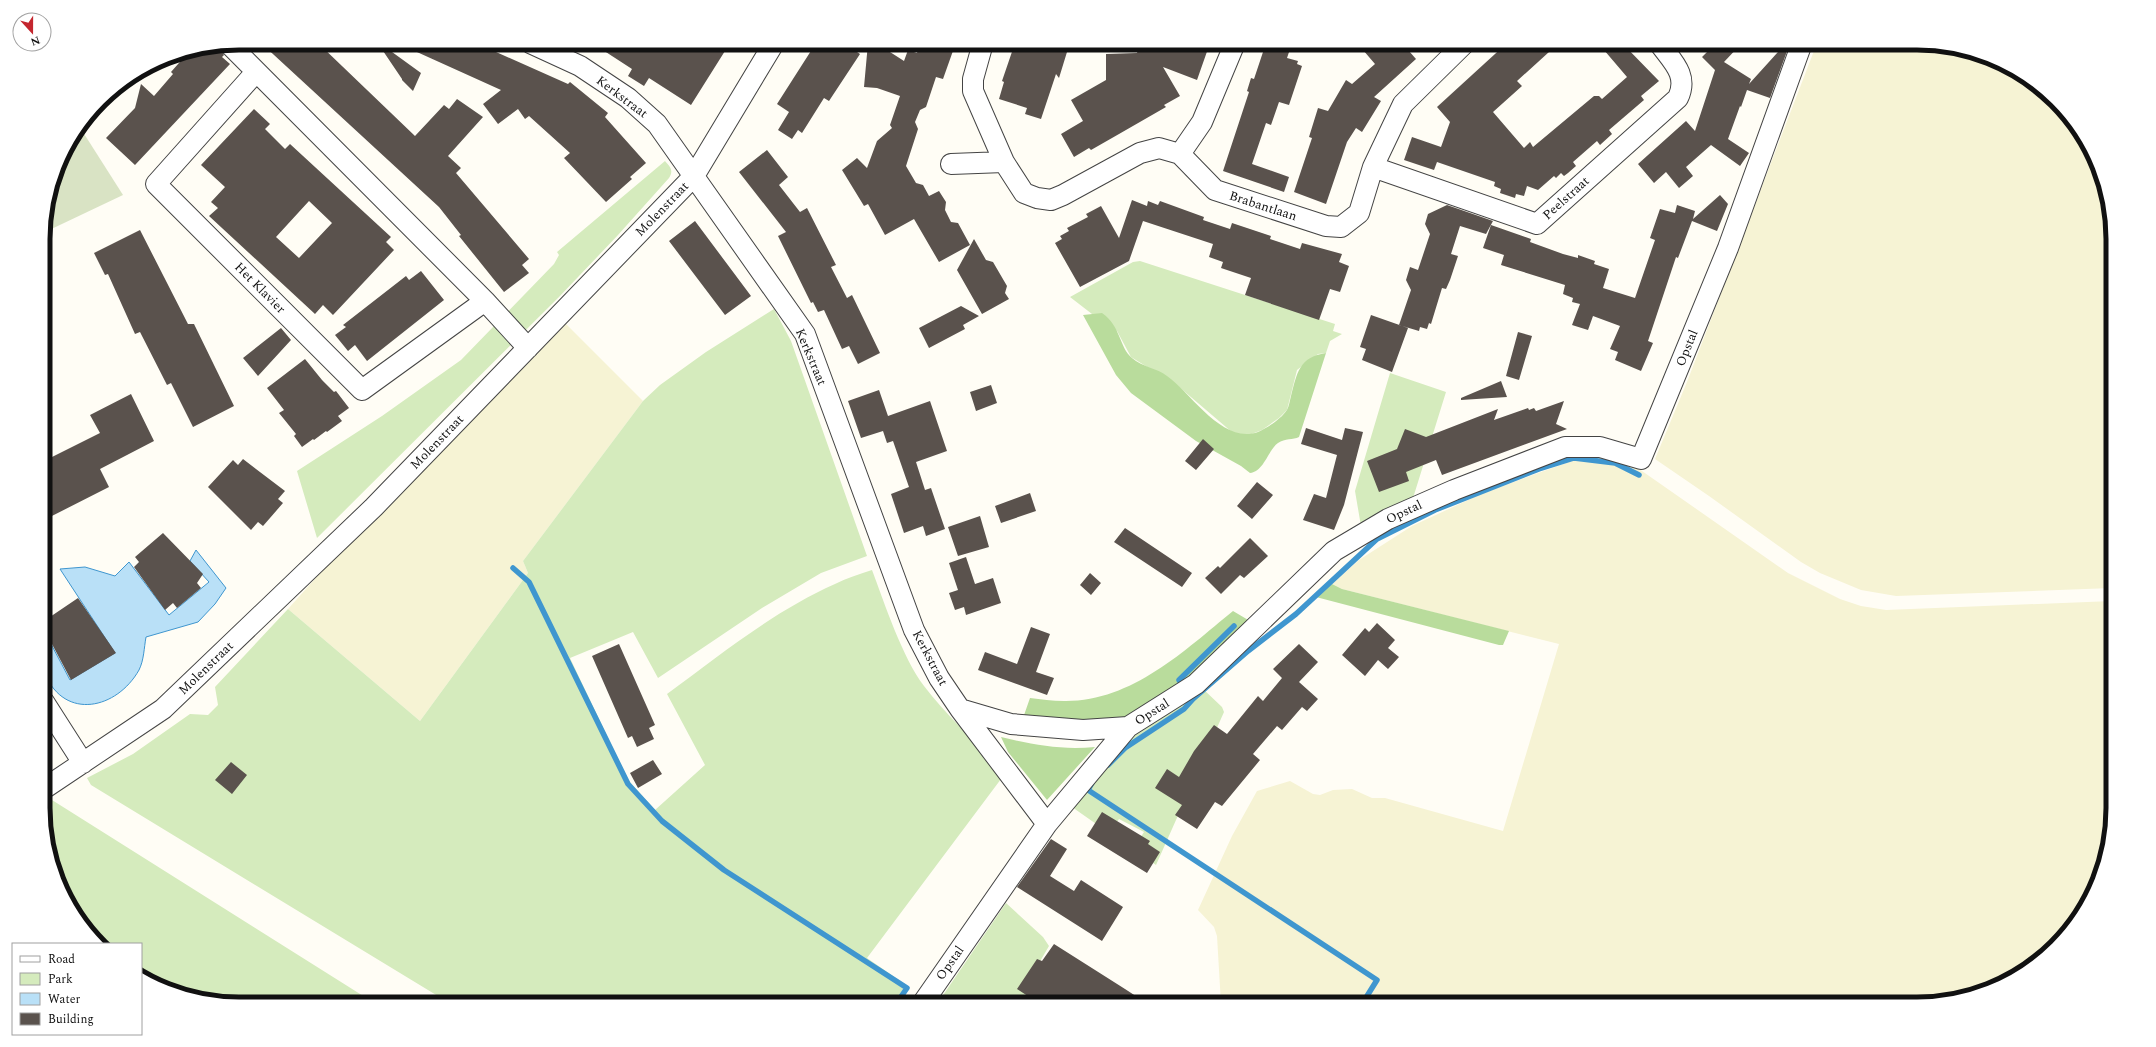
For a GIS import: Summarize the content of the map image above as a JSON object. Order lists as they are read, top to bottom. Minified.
{"streets":{"street":["Kerkstraat","Peelstraat","Brabantlaan","Molenstraat","Het Klavier","Opstal"]},"crossings":[["Kerkstraat","Molenstraat"],["Kerkstraat","Opstal"],["Peelstraat","Brabantlaan"]],"legend":["Road","Park","Water","Building"],"north":"bottom"}
